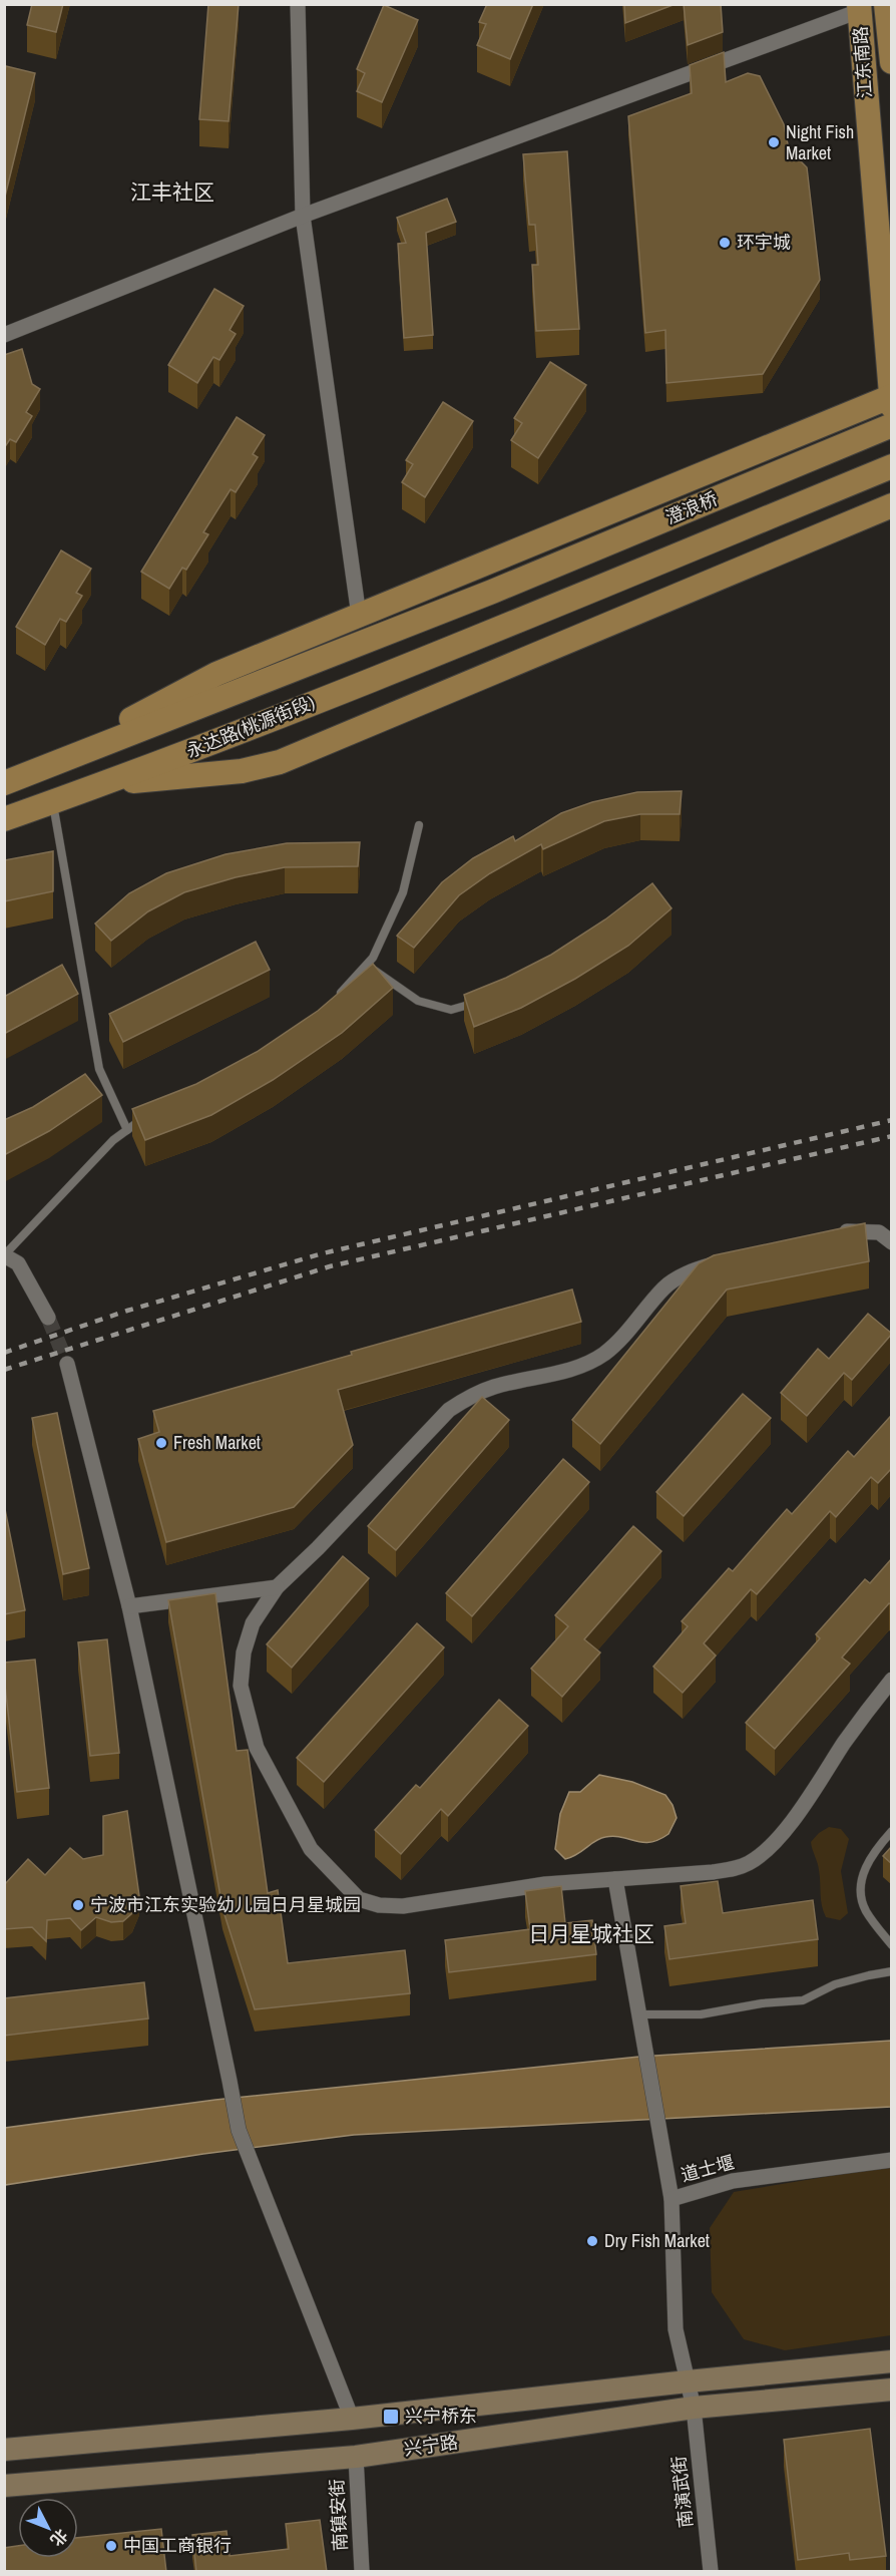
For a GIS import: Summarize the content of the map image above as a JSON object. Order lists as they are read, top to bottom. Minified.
{"streets":{"main road":["江东南路","澄浪桥","永达路(桃源街段)","兴宁路"],"street":["道士堰","南演武街","南镇安街"]},"crossings":[["澄浪桥","永达路(桃源街段)"],["道士堰","兴宁路"],["道士堰","南演武街"],["兴宁路","南演武街"],["兴宁路","南镇安街"]],"districts":["江丰社区","日月星城社区"],"places":{"other":["Night Fish Market","环宇城","Fresh Market","宁波市江东实验幼儿园日月星城园","Dry Fish Market","中国工商银行"],"transit":["兴宁桥东"]},"north":"bottom right"}
